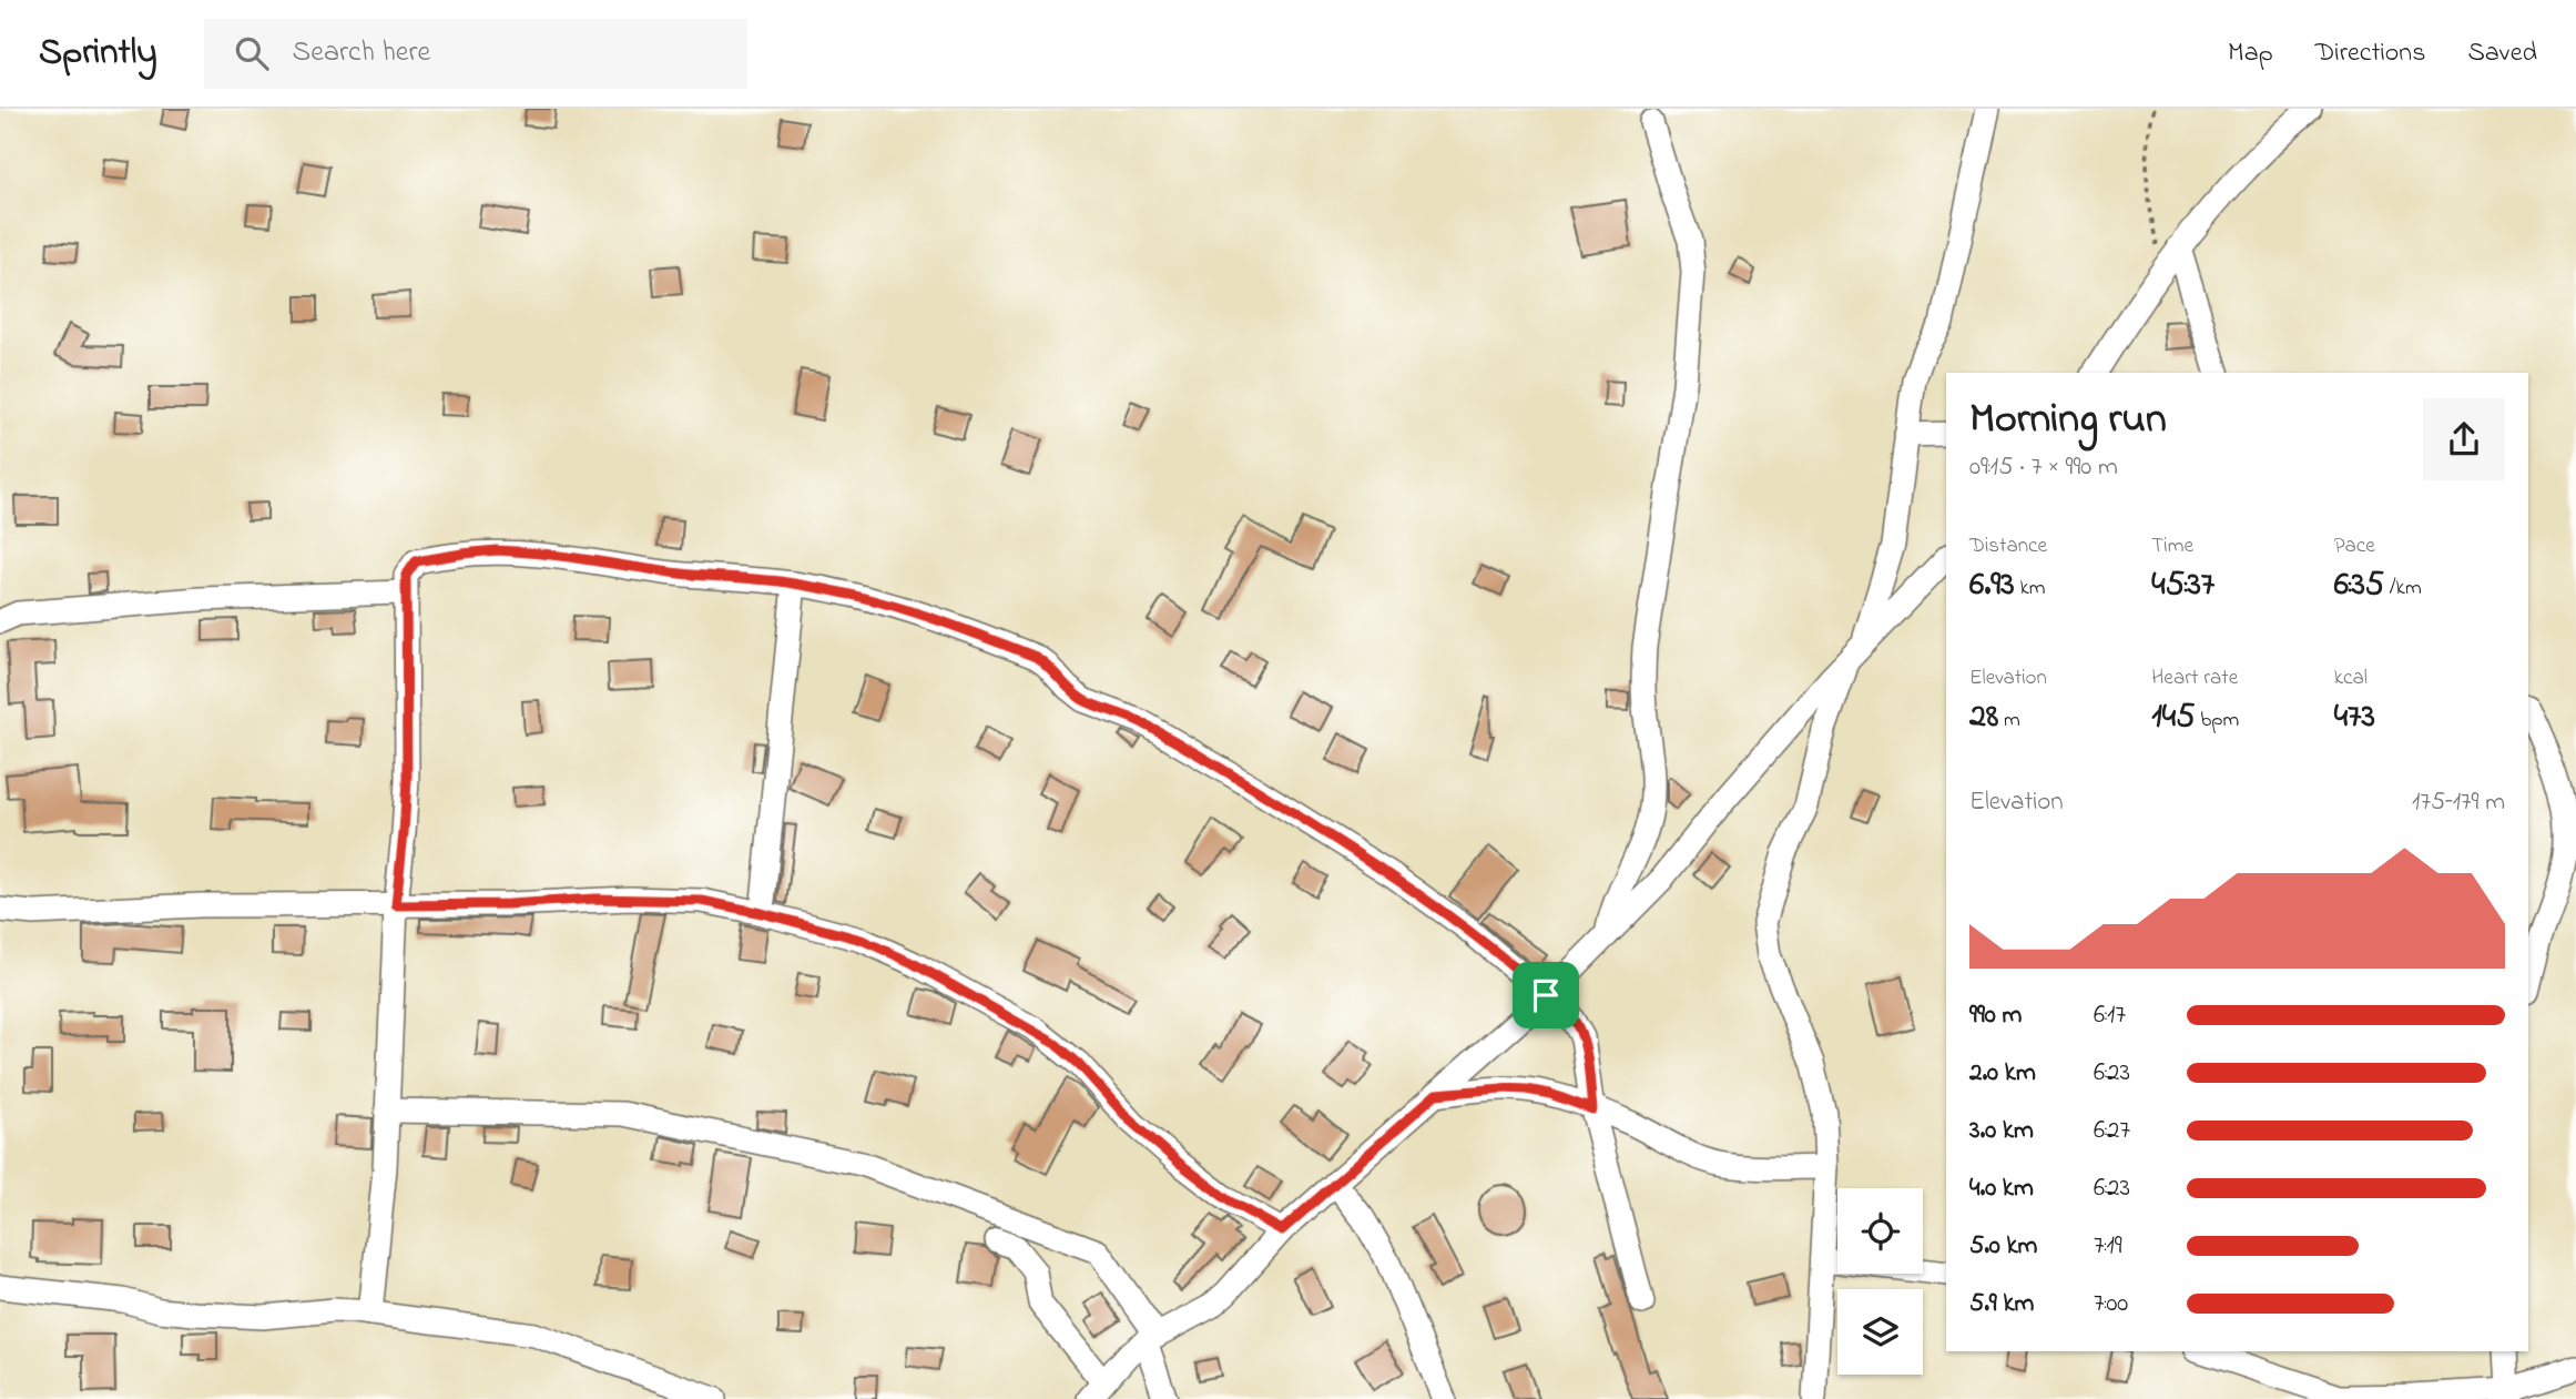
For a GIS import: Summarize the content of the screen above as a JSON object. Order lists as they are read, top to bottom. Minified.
{"page":{"header":"Sprintly","search":"Search here","nav":["Map","Directions","Saved"],"heading":["Morning run","09:15 · 7 × 990 m"],"stats":[["Distance","6.93 km"],["Time","45:37"],["Pace","6:35 /km"],["Elevation","28 m"],["Heart rate","145 bpm"],["kcal","473"]],"chart":["Elevation","175–179 m"],"list":[{"name":"990 m","note":"6:17"},{"name":"2.0 km","note":"6:23"},{"name":"3.0 km","note":"6:27"},{"name":"4.0 km","note":"6:23"},{"name":"5.0 km","note":"7:19"},{"name":"5.9 km","note":"7:00"}]}}
